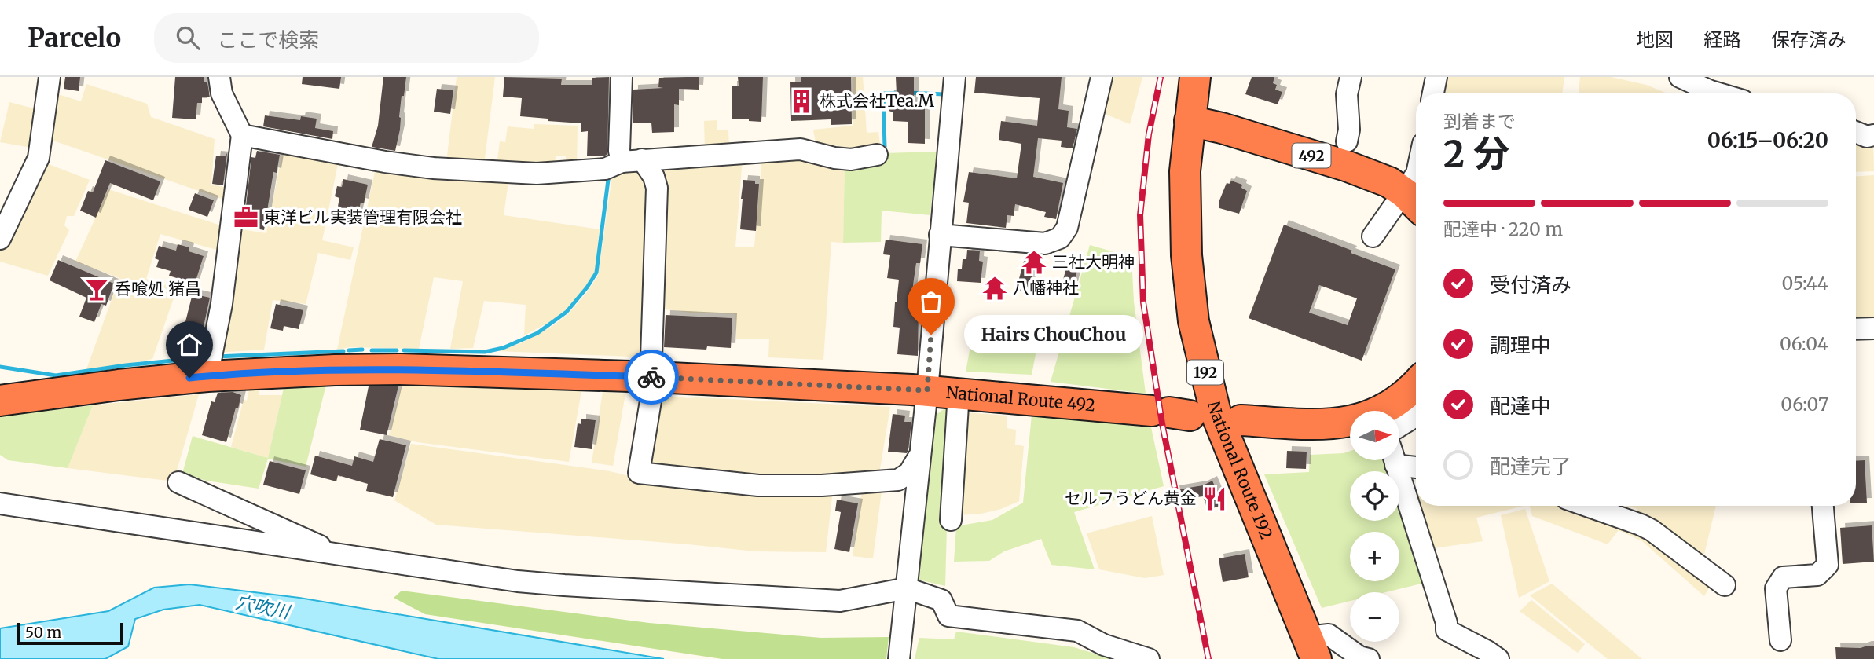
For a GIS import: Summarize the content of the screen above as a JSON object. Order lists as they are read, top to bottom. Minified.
{"streets":{"highway":["492","192","National Route 492","National Route 192"]},"crossings":[["492","National Route 192"]],"water":["穴吹川"],"places":{"building":["株式会社Tea.M"],"office":["東洋ビル実装管理有限会社"],"temple":["三社大明神","八幡神社"],"bar":["呑喰処 猪昌"],"other":["Hairs ChouChou"],"restaurant":["セルフうどん黄金"]},"scale_bar":"50 m","north":"right","page":{"header":"Parcelo","search":"ここで検索","nav":["地図","経路","保存済み"],"heading":["2 分","到着まで","06:15–06:20"],"bar":"配達中 · 220 m","list":[["受付済み","05:44"],["調理中","06:04"],["配達中","06:07"],"配達完了"],"bubble":"Hairs ChouChou","map_buttons":["+","−"],"scale":"50 m"}}
